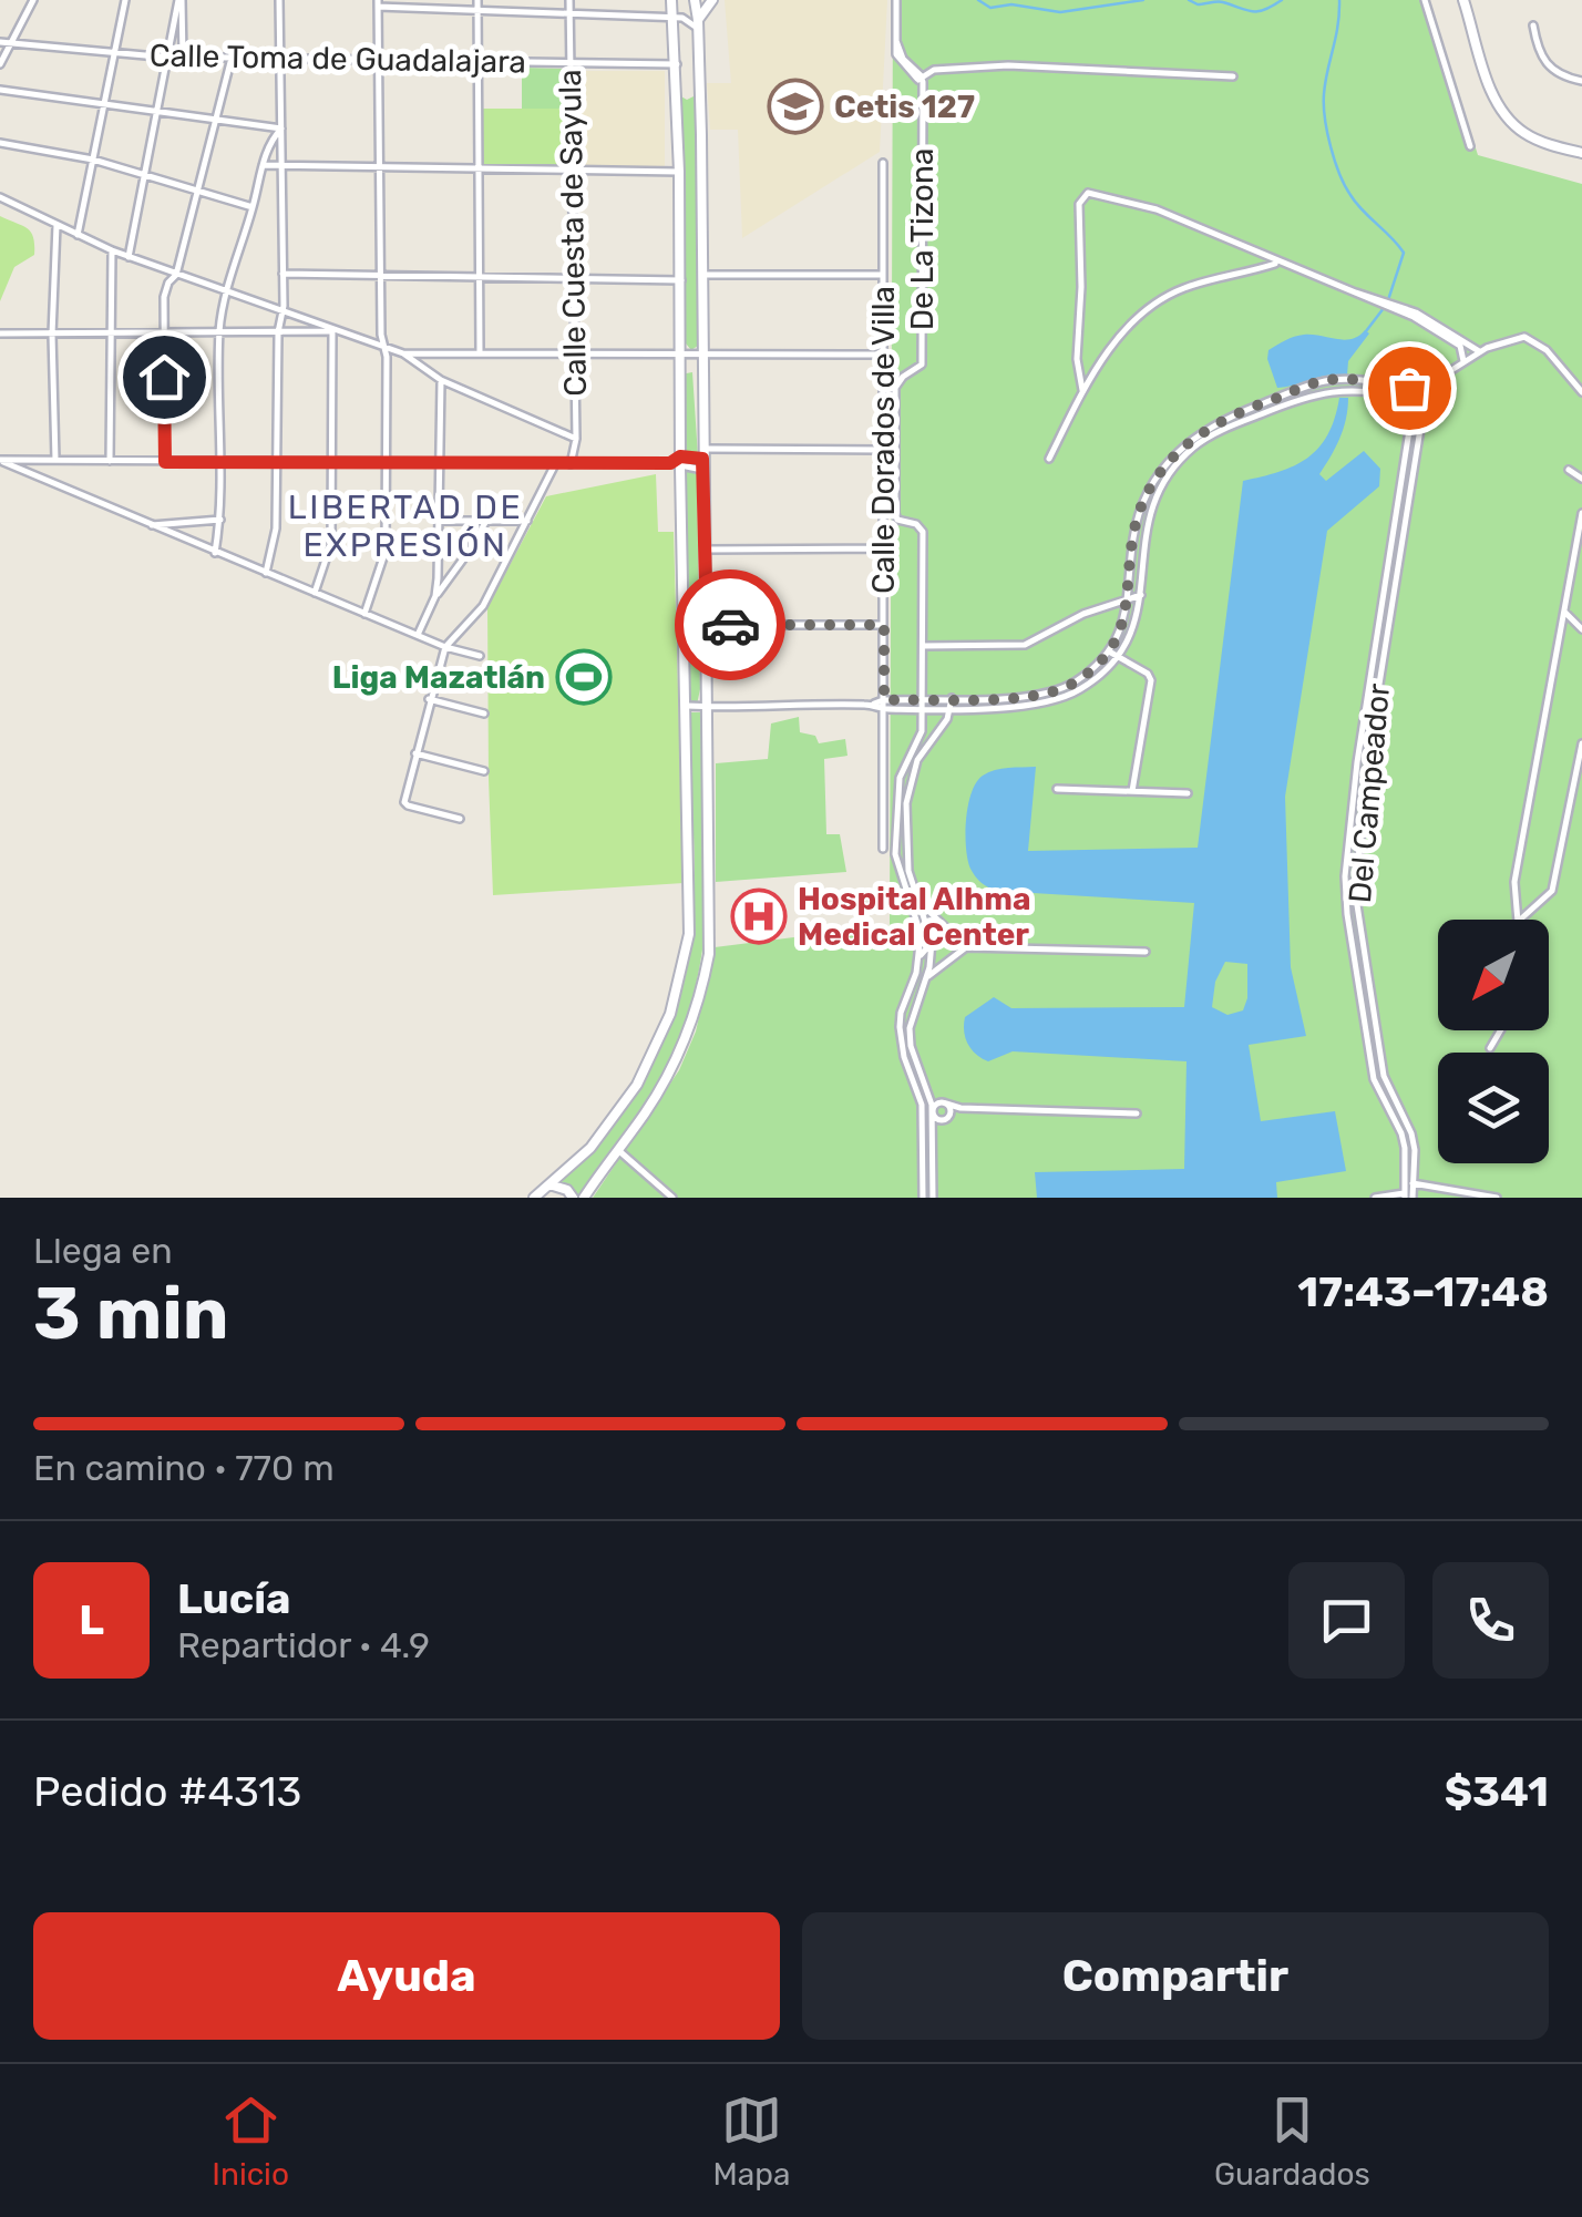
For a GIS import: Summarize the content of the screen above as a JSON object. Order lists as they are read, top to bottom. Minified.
{"streets":{"street":["Calle Toma de Guadalajara","Calle Cuesta de Sayula","De La Tizona","Calle Dorados de Villa","Del Campeador"]},"crossings":[["Calle Toma de Guadalajara","Calle Cuesta de Sayula"]],"districts":["LIBERTAD DE EXPRESIÓN"],"places":{"school or university":["Cetis 127"],"sports":["Liga Mazatlán"],"hospital":["Hospital Alhma Medical Center"]},"north":"bottom left","page":{"heading":["3 min","Llega en","17:43–17:48"],"panel":["Lucía","Repartidor · 4.9","Pedido #4313","$341"],"bar":"En camino · 770 m","round":"L","buttons":["Ayuda","Compartir"],"tabs":["Inicio","Mapa","Guardados"]}}
